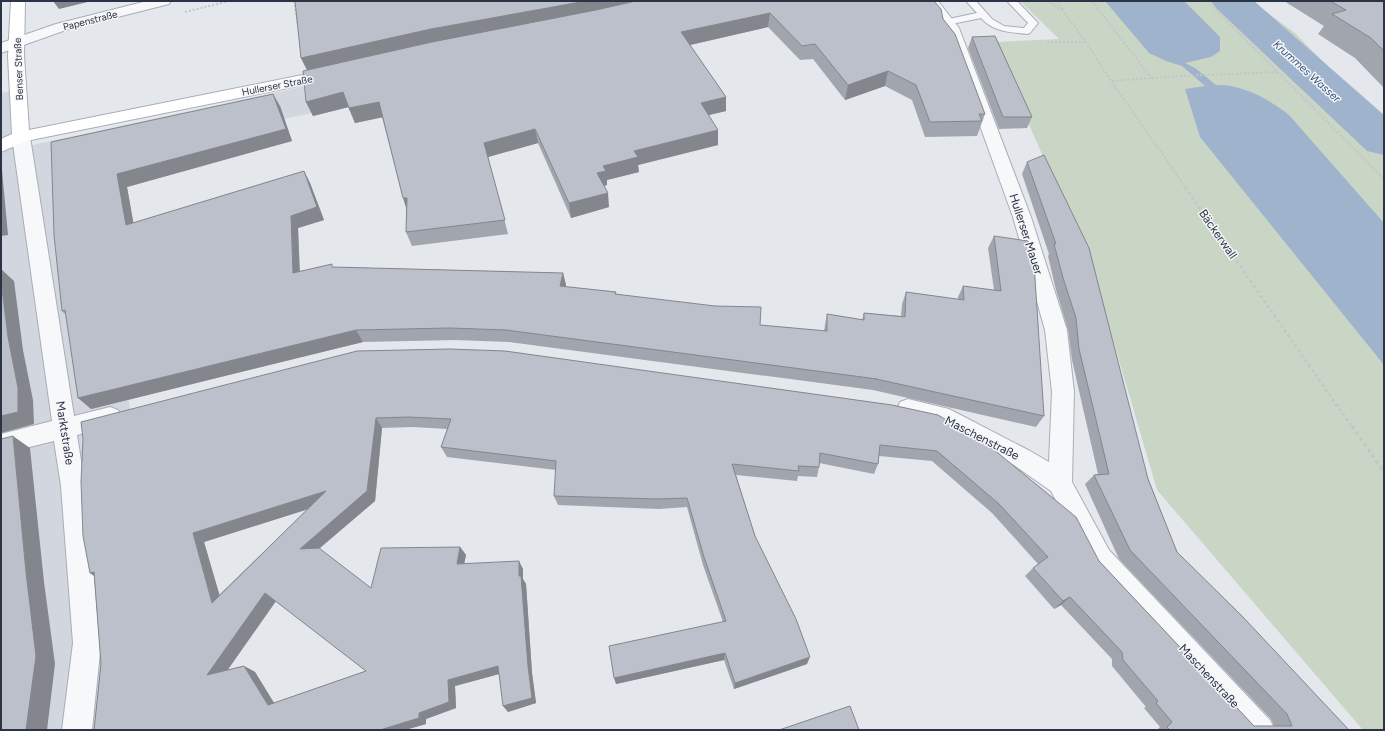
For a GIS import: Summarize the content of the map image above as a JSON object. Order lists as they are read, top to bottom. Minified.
{"streets":{"main road":["Benser Straße","Hullerser Straße"],"street":["Papenstraße","Hullerser Mauer","Marktstraße","Maschenstraße"],"path":["Bäckerwall"]},"crossings":[["Papenstraße","Benser Straße"],["Benser Straße","Hullerser Straße"],["Benser Straße","Marktstraße"],["Hullerser Straße","Marktstraße"],["Hullerser Mauer","Maschenstraße"]],"water":["Krummes Wasser"]}
